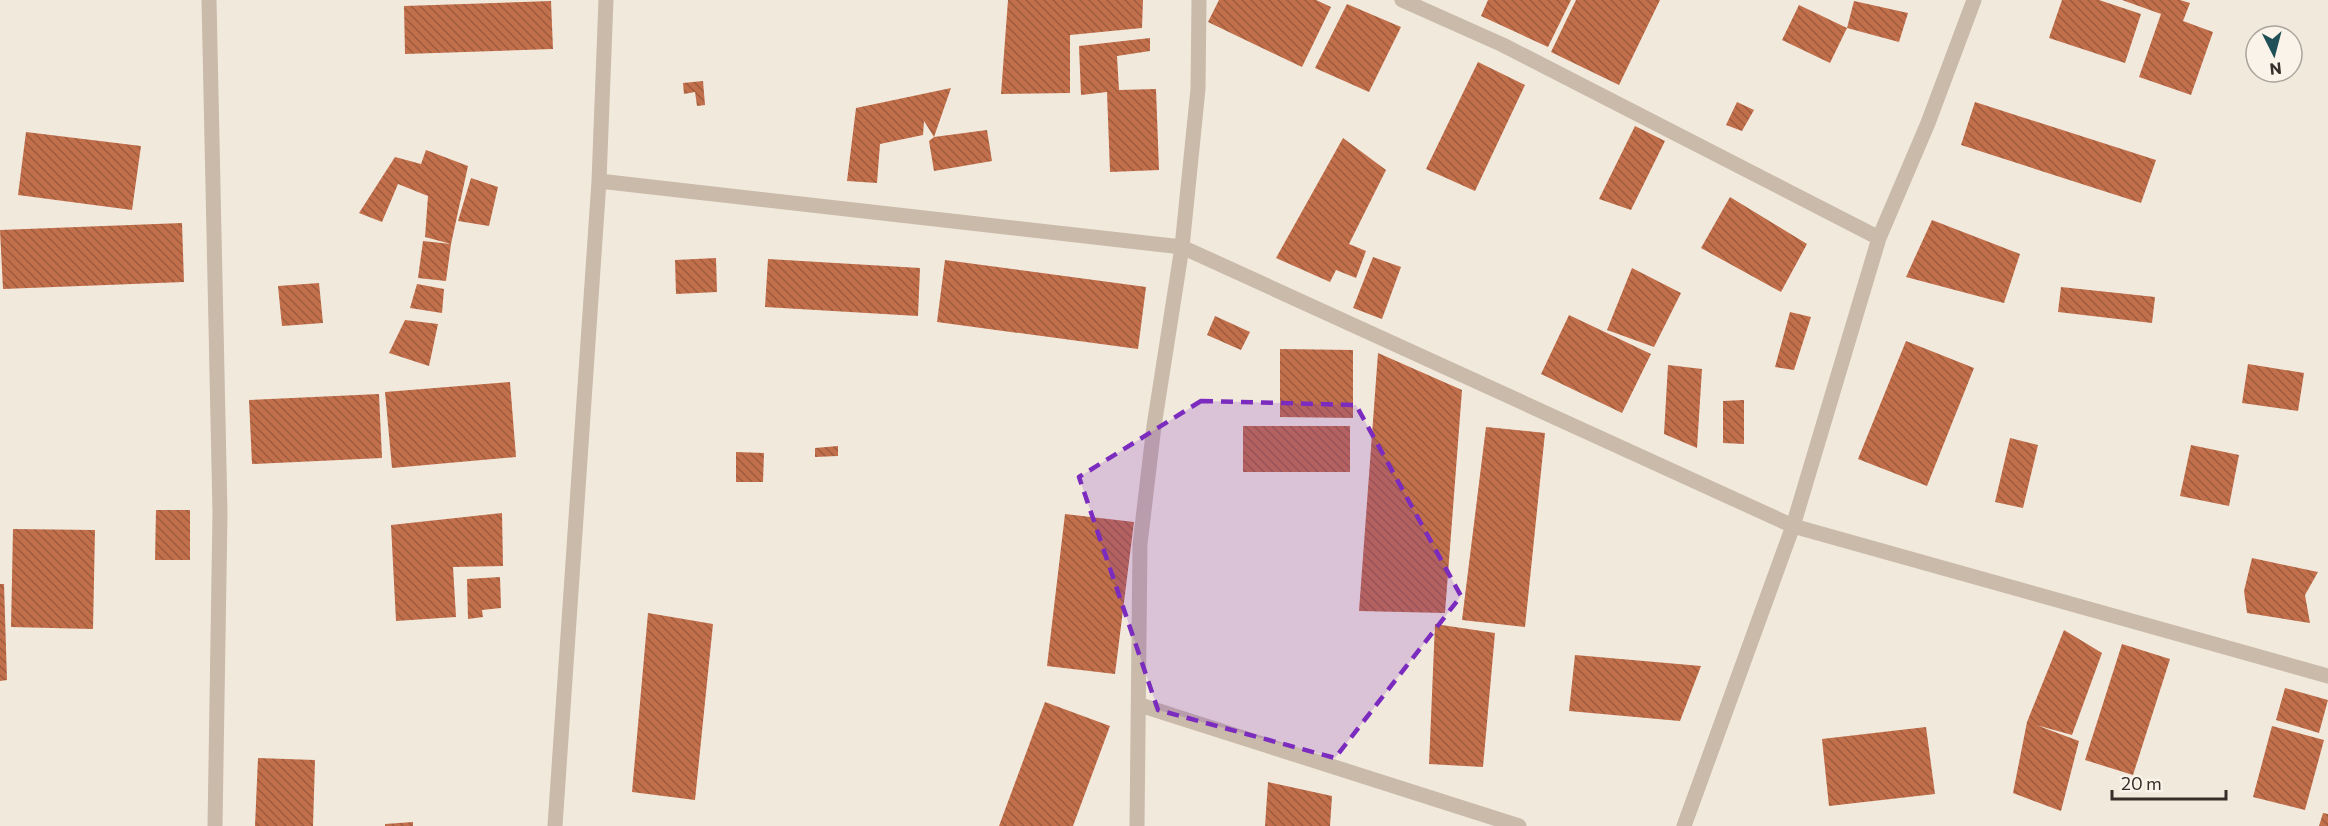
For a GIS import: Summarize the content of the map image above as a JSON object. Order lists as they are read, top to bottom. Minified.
{"scale_bar":"20 m","north":"bottom"}
